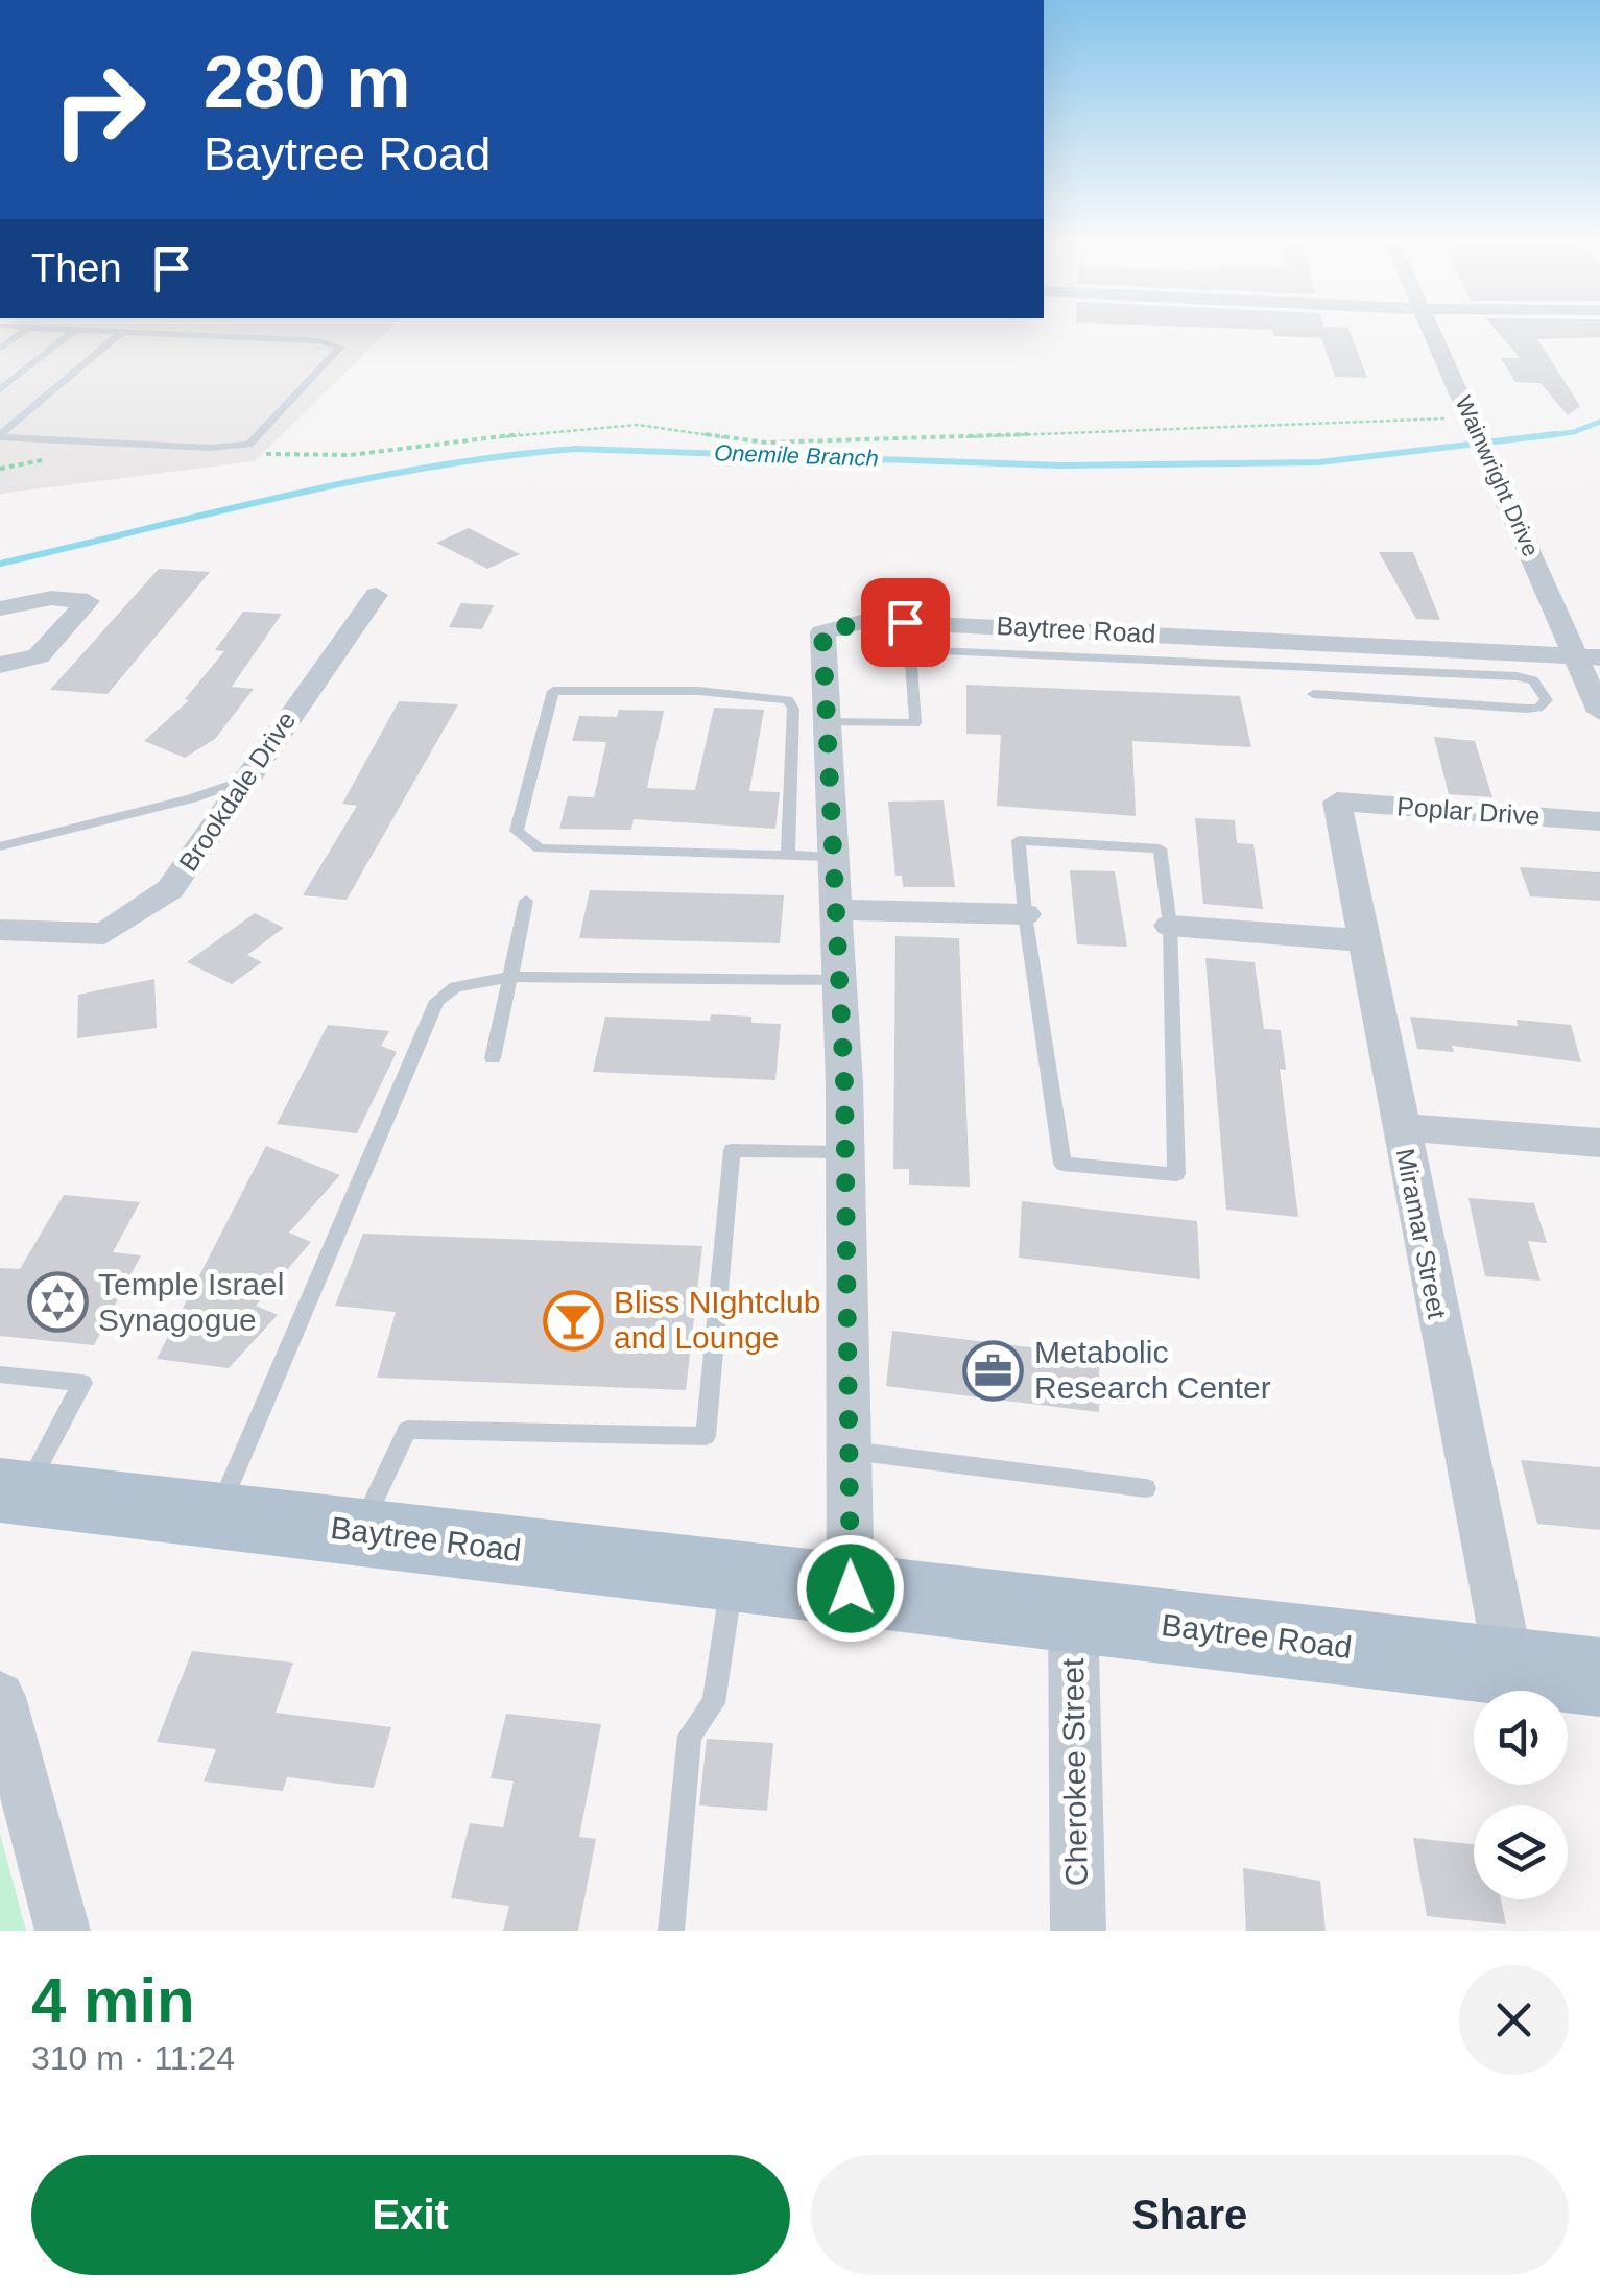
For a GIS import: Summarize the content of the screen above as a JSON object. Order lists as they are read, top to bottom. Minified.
{"streets":{"main road":["Baytree Road"],"street":["Wainwright Drive","Brookdale Drive","Poplar Drive","Miramar Street","Cherokee Street"]},"crossings":[["Wainwright Drive","Baytree Road"],["Baytree Road","Miramar Street"],["Baytree Road","Cherokee Street"],["Poplar Drive","Miramar Street"]],"water":["Onemile Branch"],"places":{"synagogue":["Temple Israel Synagogue"],"bar":["Bliss NIghtclub and Lounge"],"office":["Metabolic Research Center"]},"page":{"turn":["280 m","Baytree Road"],"then":"Then","heading":["4 min","310 m · 11:24"],"buttons":["Exit","Share"]}}
